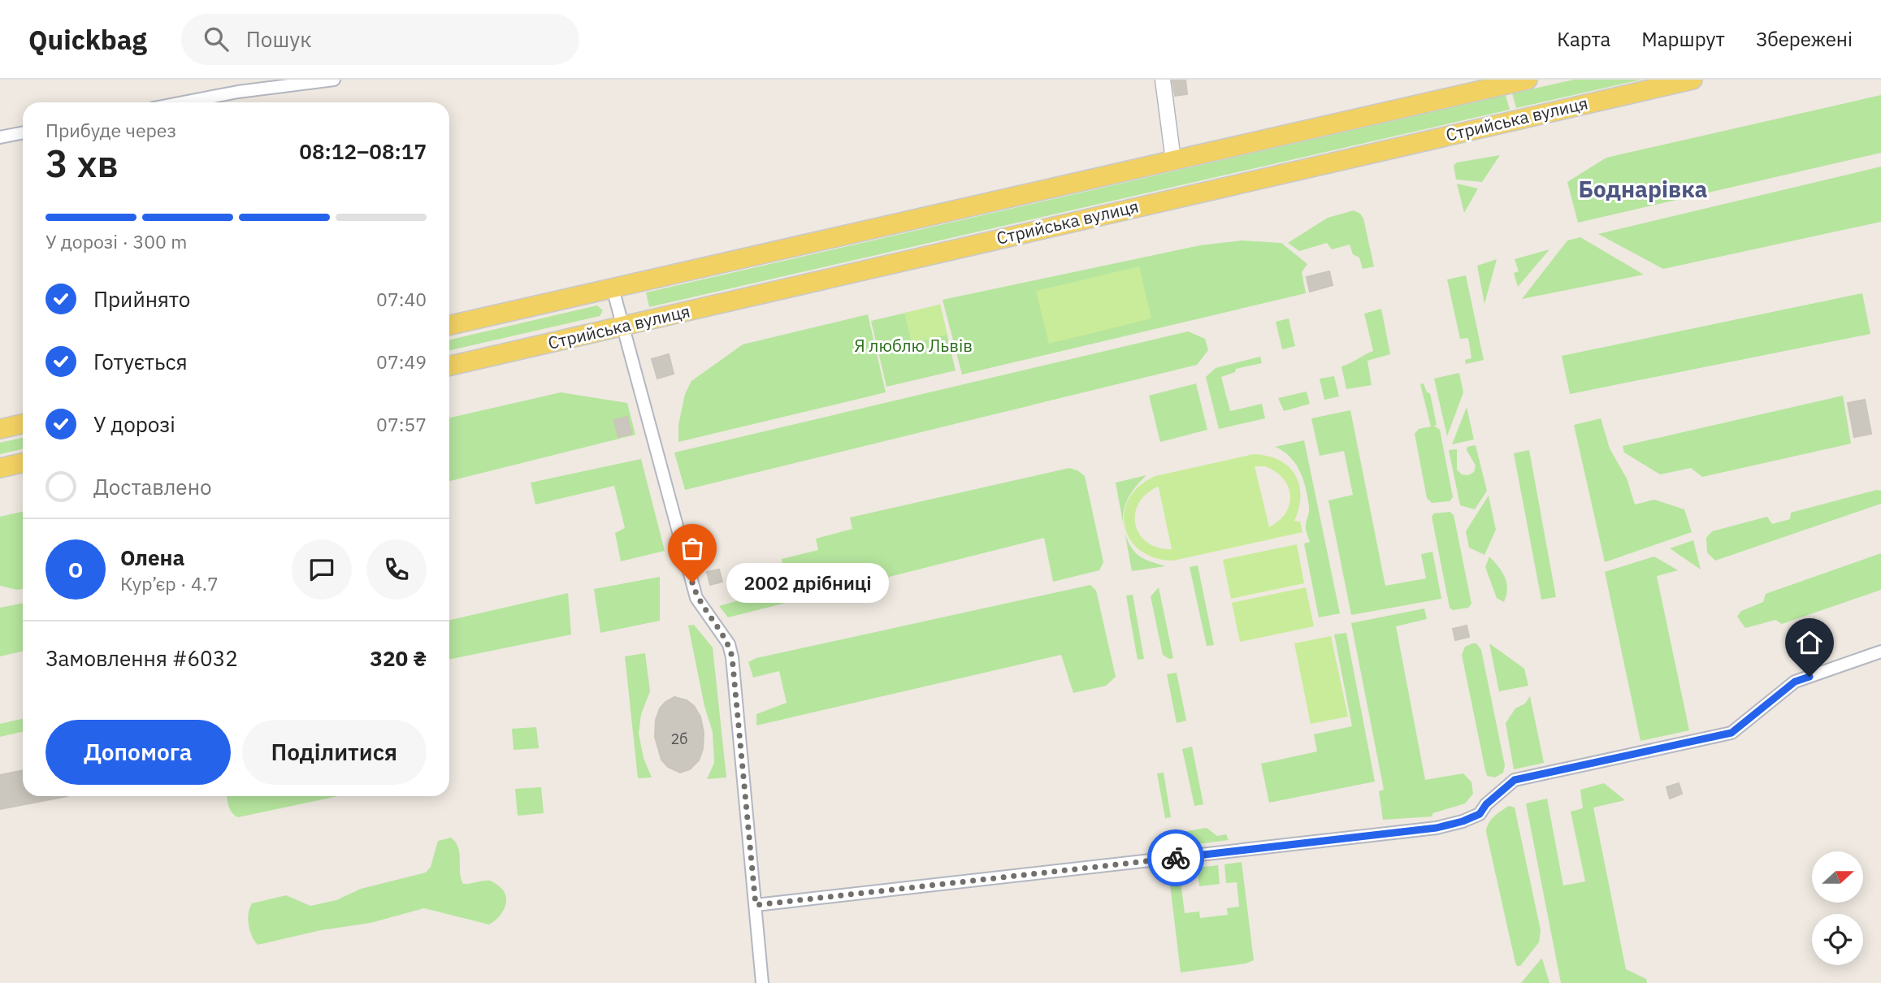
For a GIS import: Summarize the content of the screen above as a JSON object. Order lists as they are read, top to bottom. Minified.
{"streets":{"main road":["Стрийська вулиця"]},"districts":["Боднарівка"],"parks":["Я люблю Львів"],"places":["2002 дрібниці"],"house_numbers":["2б"],"north":"right","page":{"header":"Quickbag","search":"Пошук","nav":["Карта","Маршрут","Збережені"],"heading":["3 хв","Прибуде через","08:12–08:17"],"panel":["Олена","Кур’єр · 4.7","Замовлення #6032","320 ₴"],"bar":"У дорозі · 300 m","list":[["Прийнято","07:40"],["Готується","07:49"],["У дорозі","07:57"],"Доставлено"],"round":"О","bubble":"2002 дрібниці","buttons":["Допомога","Поділитися"]}}
